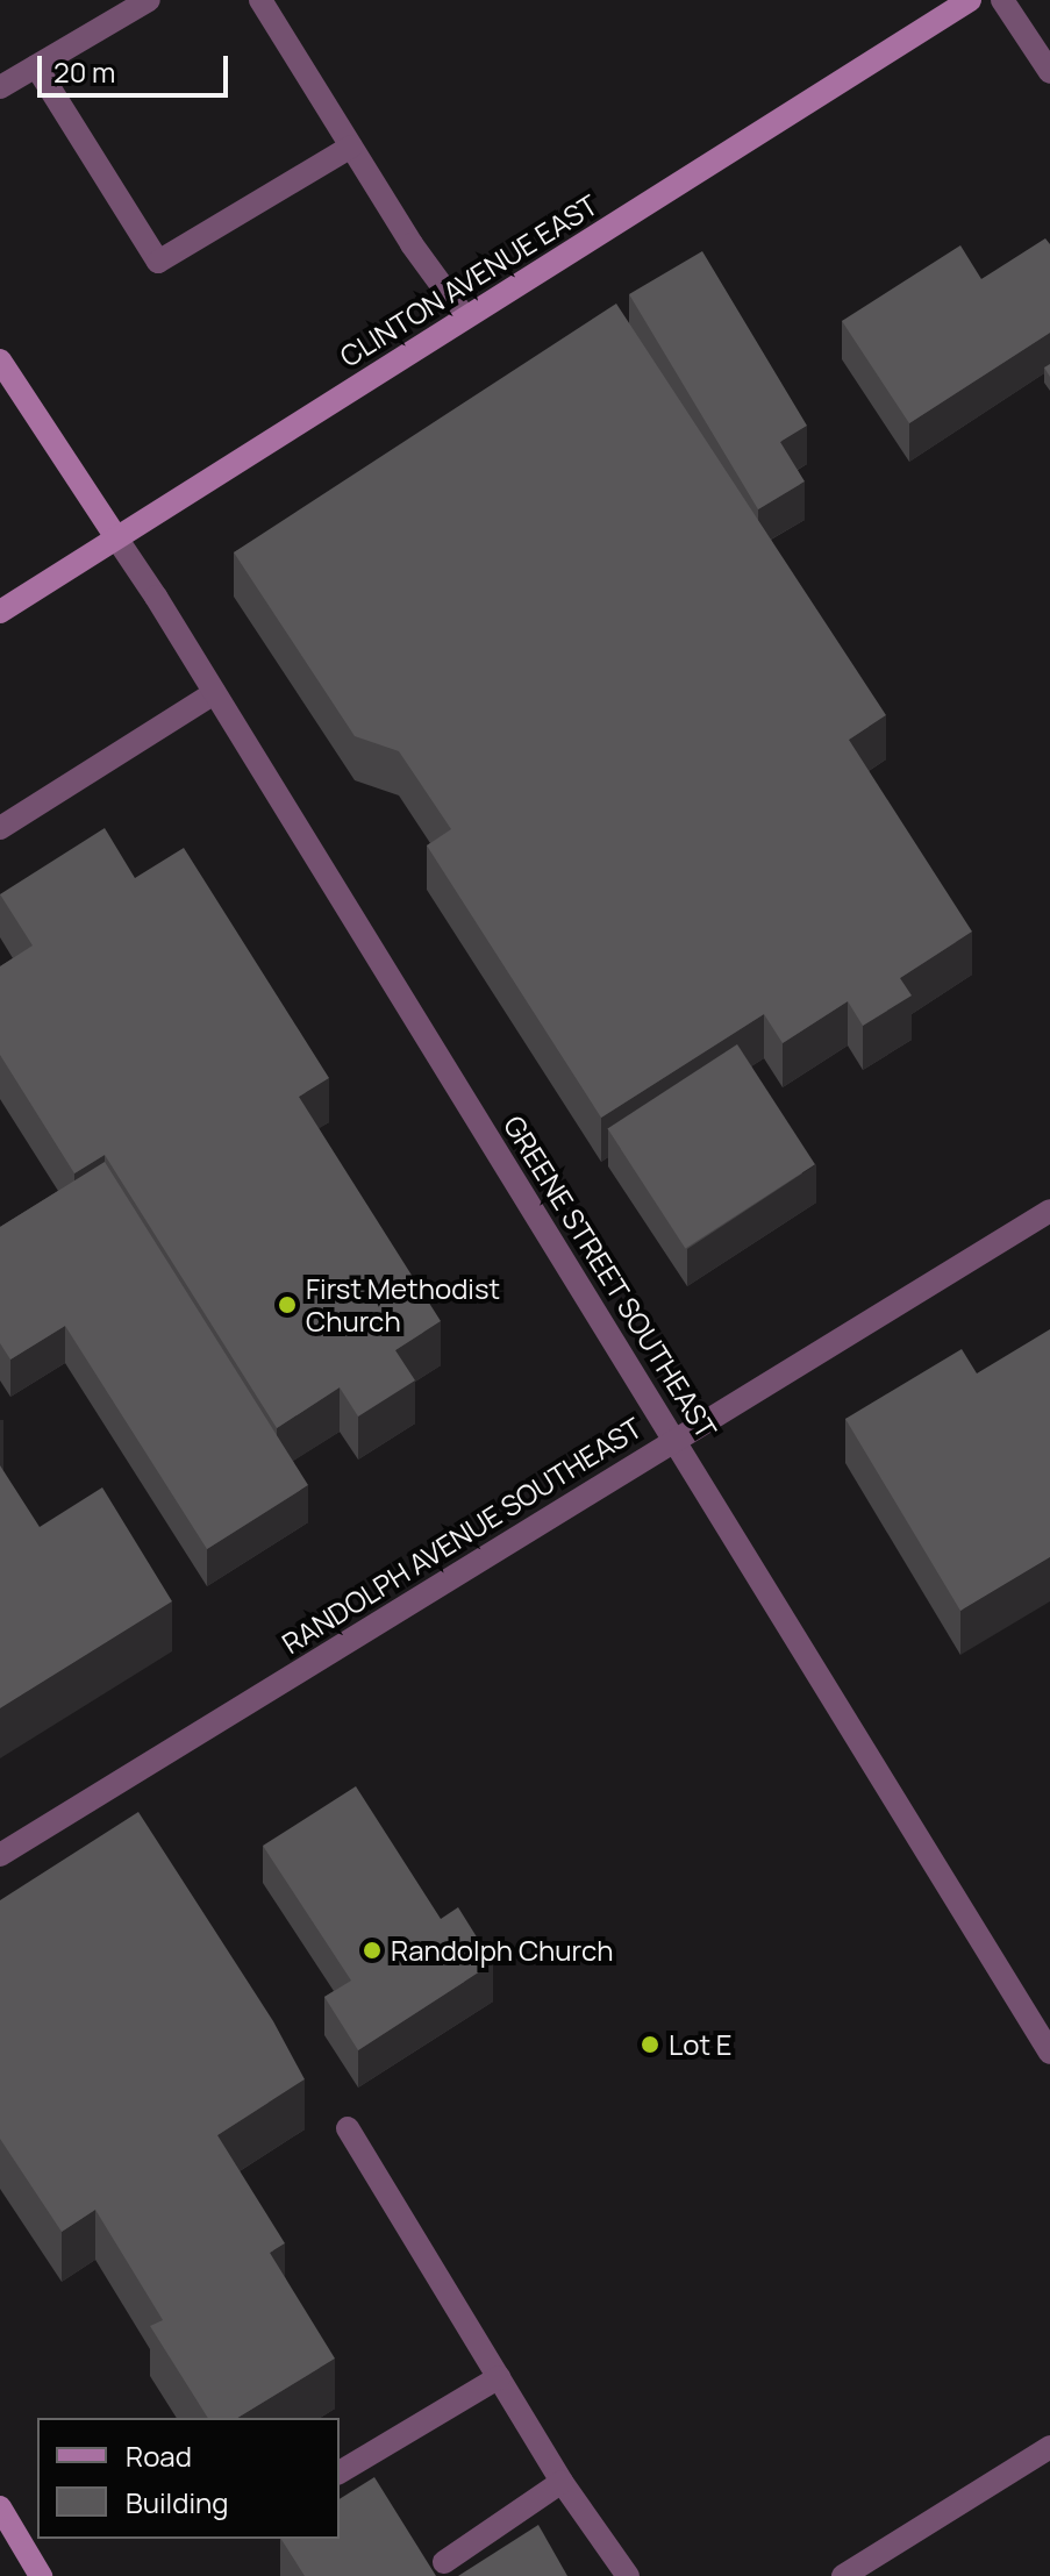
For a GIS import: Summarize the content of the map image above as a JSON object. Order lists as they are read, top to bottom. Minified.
{"streets":{"street":["CLINTON AVENUE EAST","GREENE STREET SOUTHEAST","RANDOLPH AVENUE SOUTHEAST"]},"crossings":[["CLINTON AVENUE EAST","GREENE STREET SOUTHEAST"],["GREENE STREET SOUTHEAST","RANDOLPH AVENUE SOUTHEAST"]],"places":["First Methodist Church","Randolph Church","Lot E"],"legend":["Road","Building"],"scale_bar":"20 m"}
